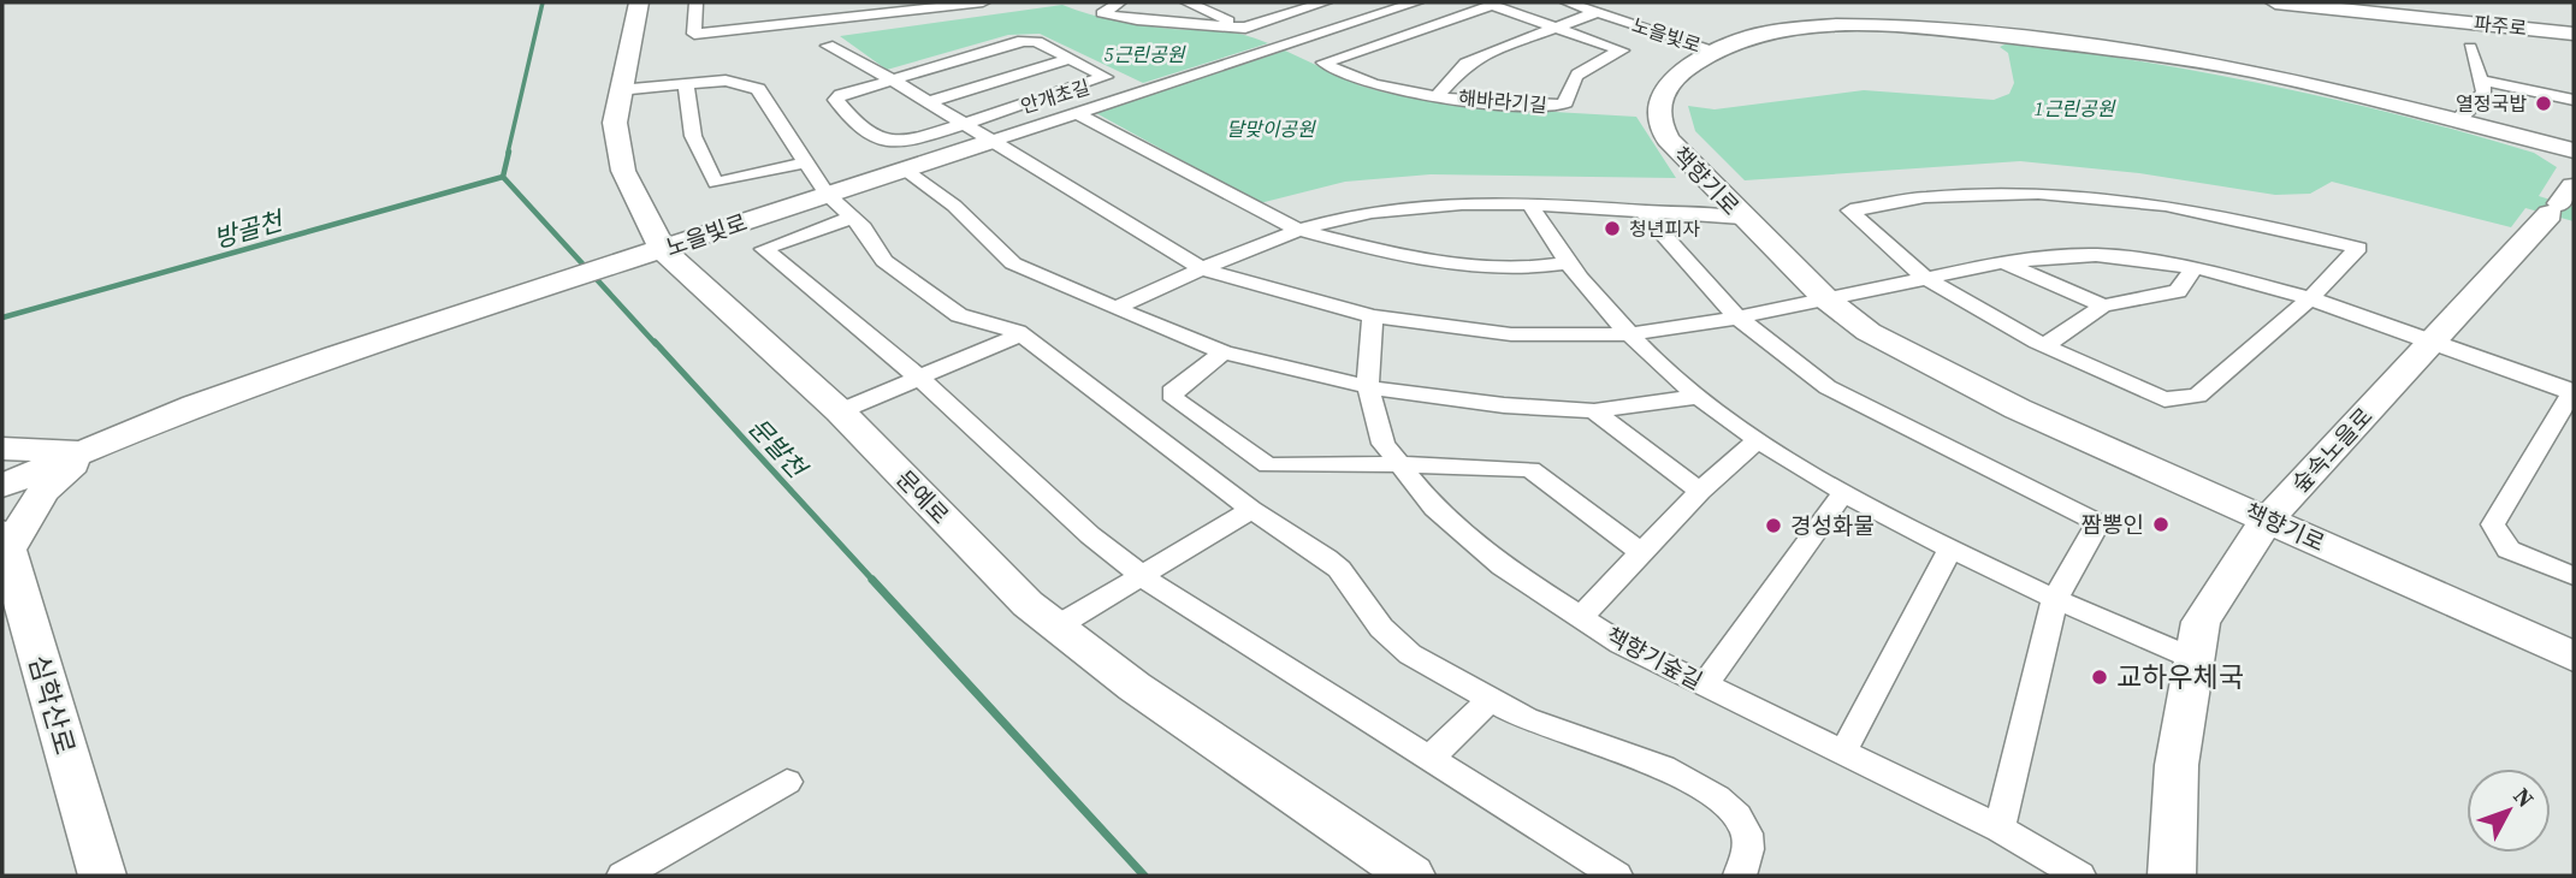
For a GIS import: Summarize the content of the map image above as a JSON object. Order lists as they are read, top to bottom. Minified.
{"streets":{"street":["파주로","노을빛로","안개초길","해바라기길","책향기로","숲속노을로","문예로","책향기숲길","심학산로"]},"crossings":[["노을빛로","해바라기길"],["노을빛로","책향기로"],["노을빛로","문예로"],["책향기로","숲속노을로"]],"water":["방골천","문발천"],"parks":["5근린공원","1근린공원","달맞이공원"],"places":["열정국밥","청년피자","짬뽕인","경성화물","교하우체국"],"north":"top right"}
